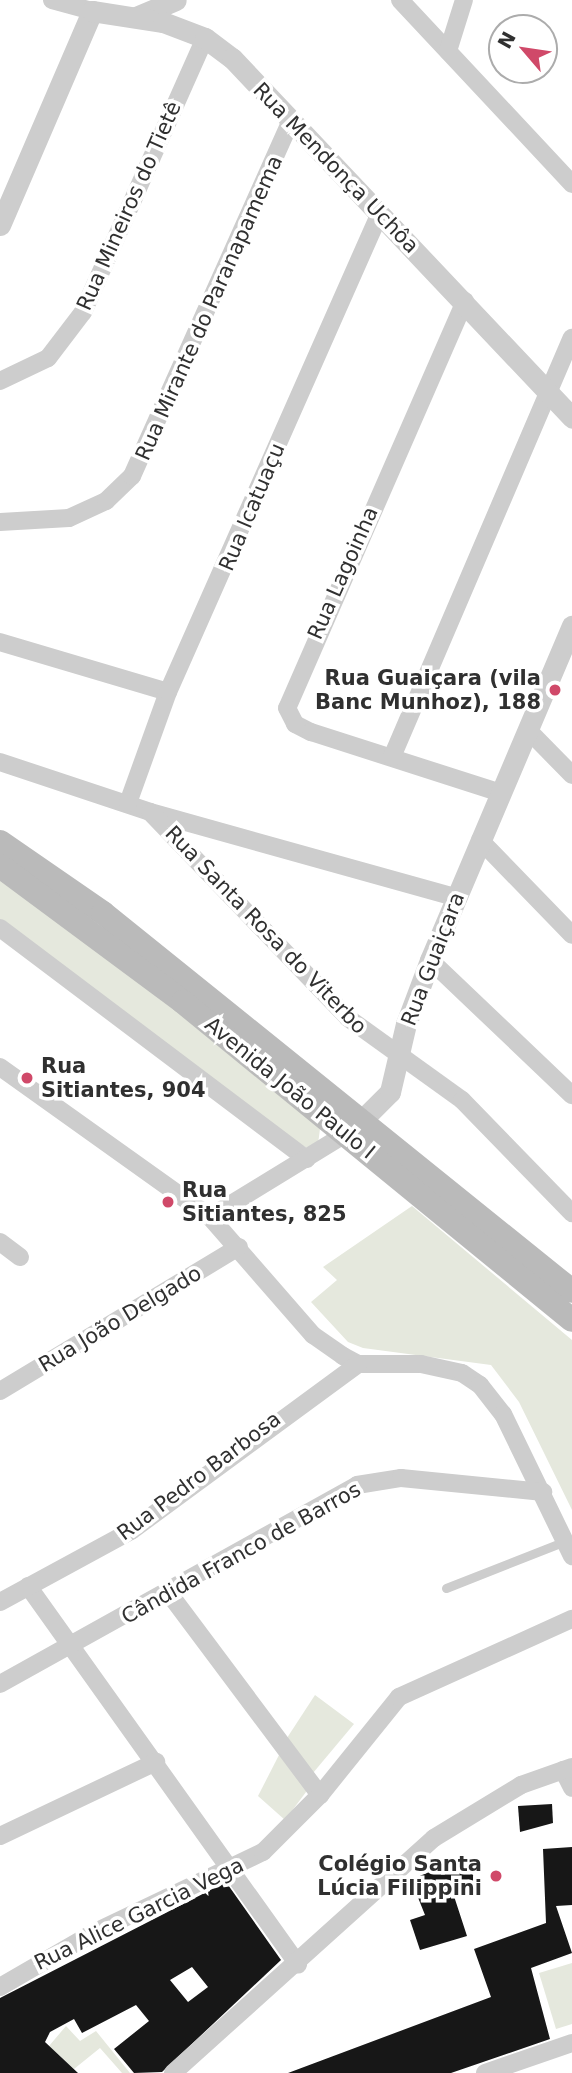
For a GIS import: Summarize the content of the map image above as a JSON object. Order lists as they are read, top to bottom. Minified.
{"streets":{"main road":["Avenida João Paulo I"],"street":["Rua Mendonça Uchôa","Rua Mineiros do Tietê","Rua Mirante do Paranapamema","Rua Icatuaçu","Rua Lagoinha","Rua Santa Rosa do Viterbo","Rua Guaiçara","Rua João Delgado","Rua Pedro Barbosa","Cândida Franco de Barros","Rua Alice Garcia Vega"]},"crossings":[["Rua Mendonça Uchôa","Rua Mineiros do Tietê"],["Rua Mendonça Uchôa","Rua Mirante do Paranapamema"],["Rua Mendonça Uchôa","Rua Icatuaçu"],["Rua Mendonça Uchôa","Rua Lagoinha"],["Rua Lagoinha","Rua Guaiçara"],["Rua Santa Rosa do Viterbo","Rua Guaiçara"],["Rua Guaiçara","Avenida João Paulo I"]],"places":["Rua Guaiçara (vila Banc Munhoz), 188","Rua Sitiantes, 904","Rua Sitiantes, 825","Colégio Santa Lúcia Filippini"],"north":"top left"}
